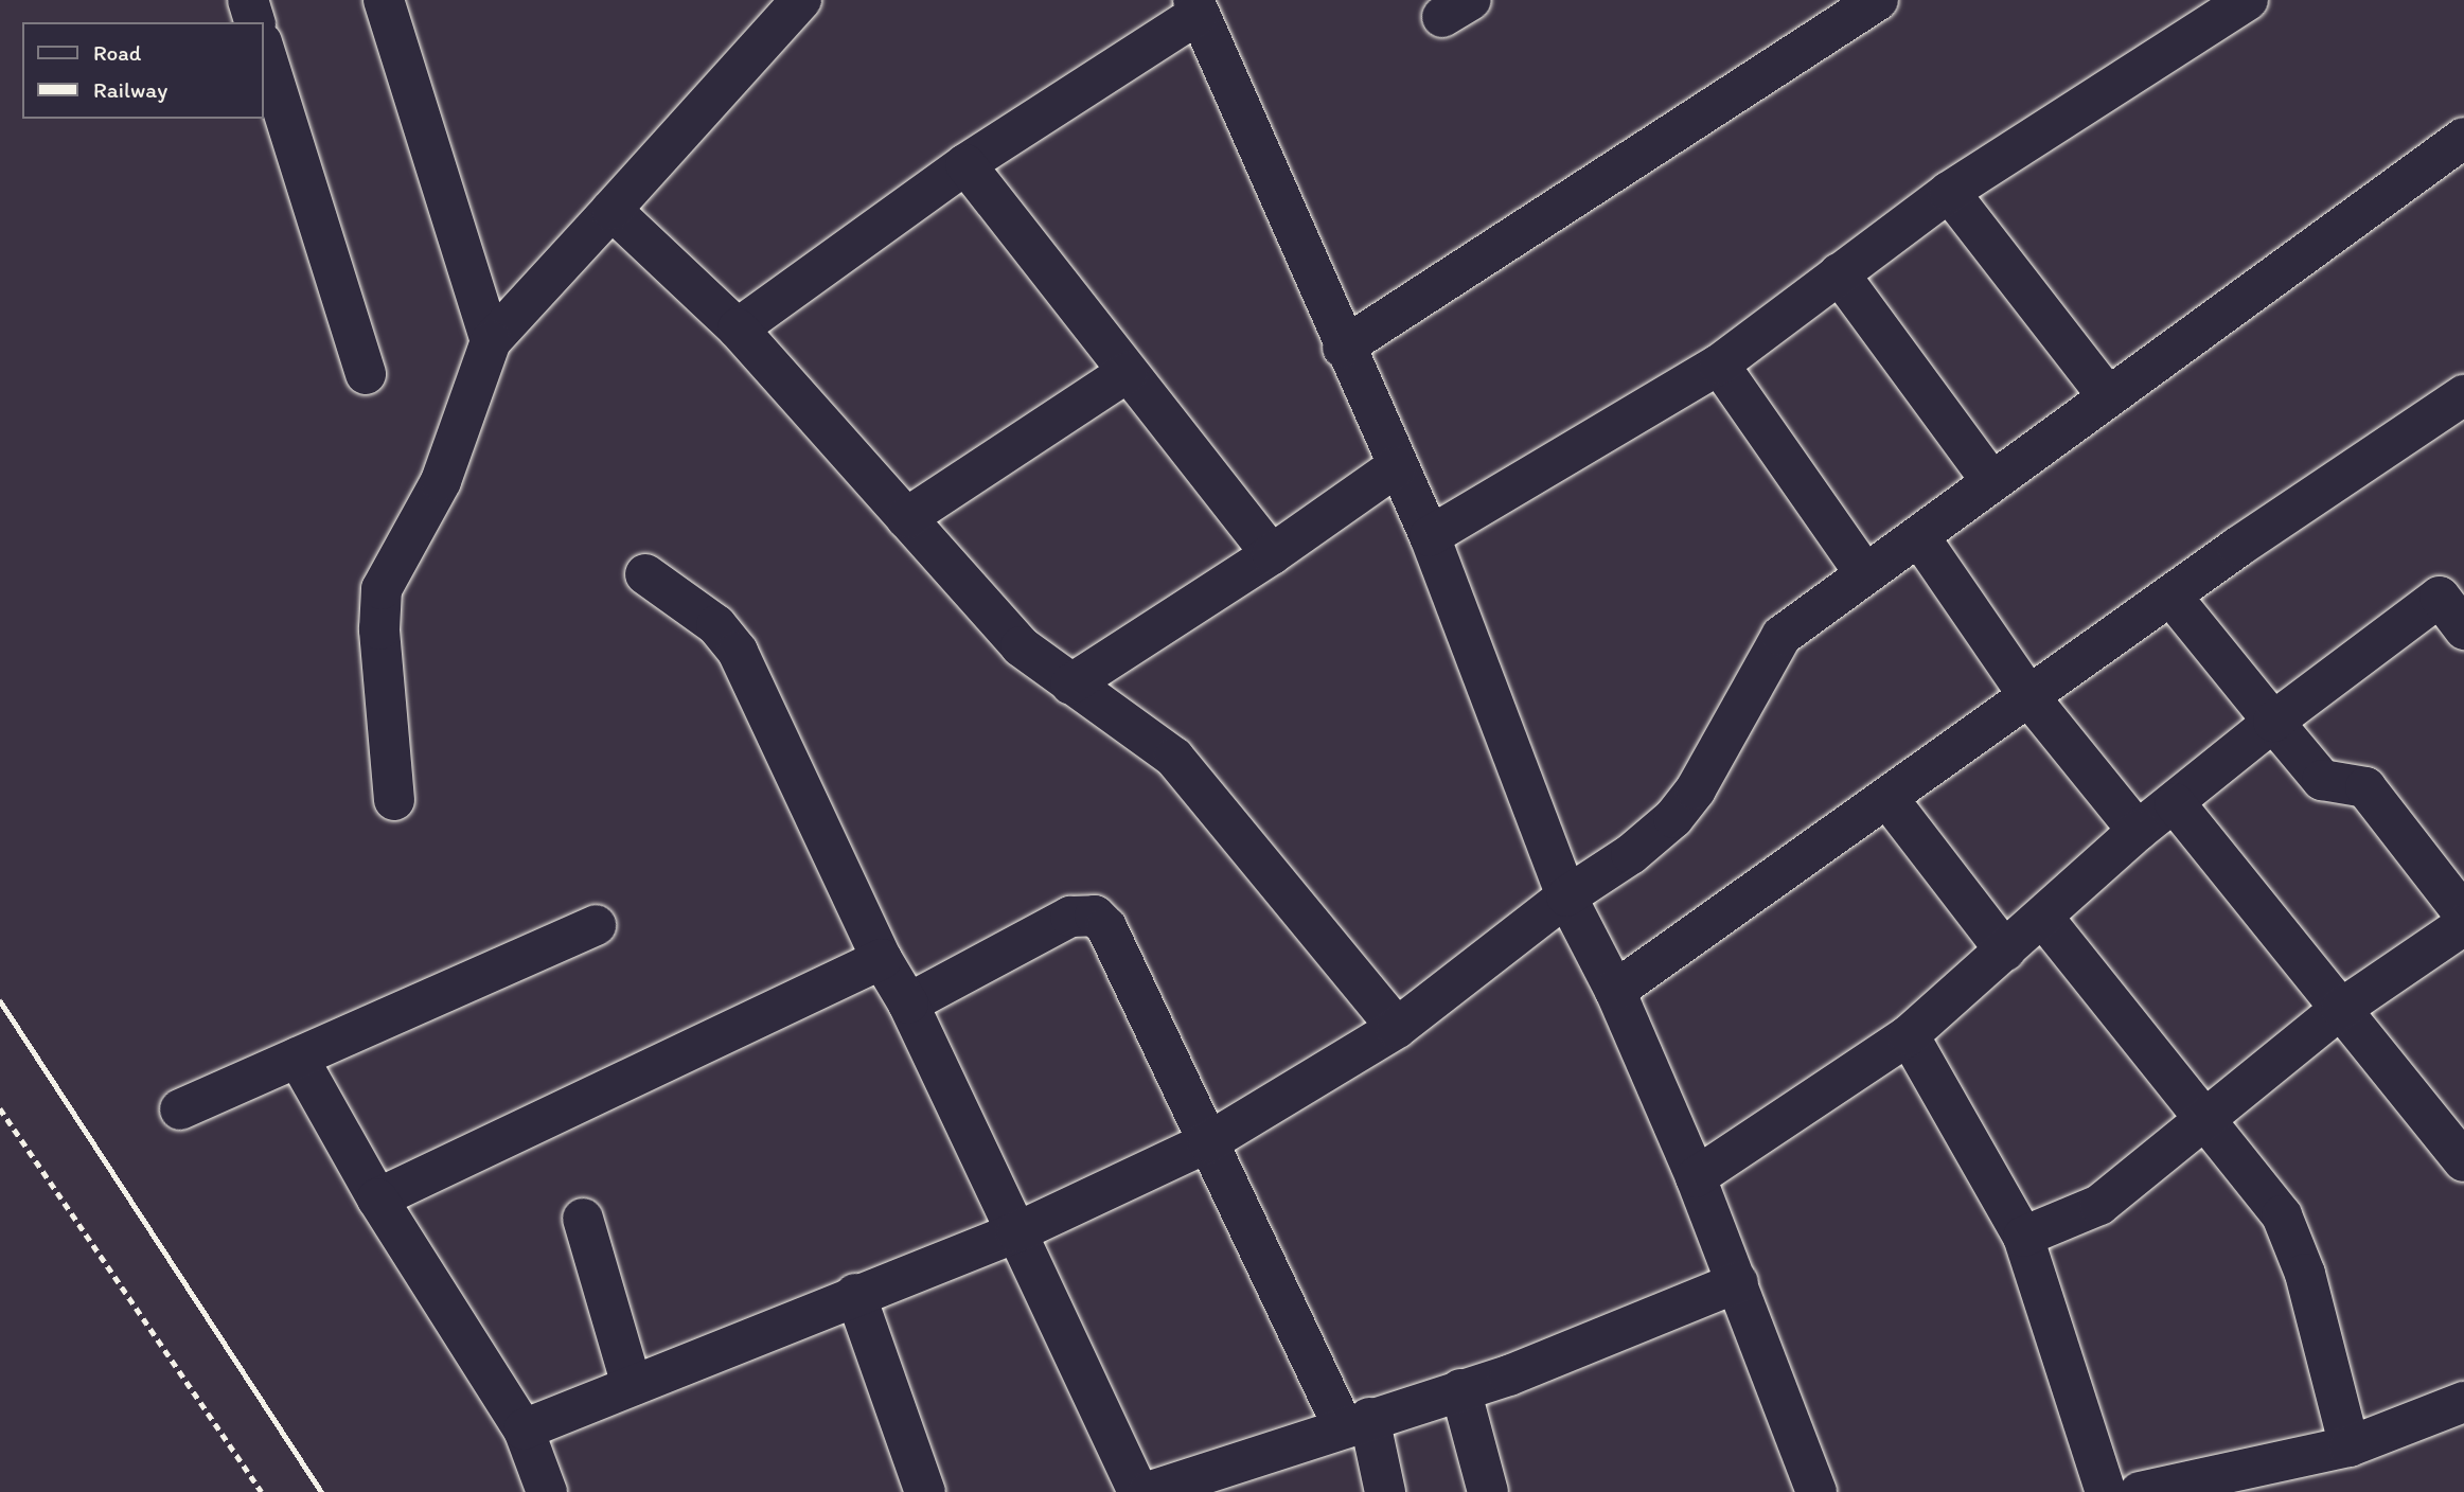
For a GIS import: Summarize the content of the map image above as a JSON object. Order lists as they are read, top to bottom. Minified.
{"legend":["Road","Railway"]}
